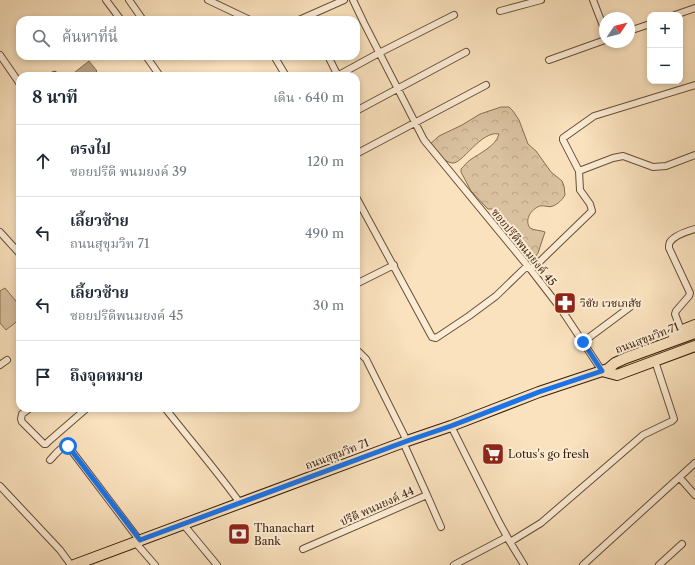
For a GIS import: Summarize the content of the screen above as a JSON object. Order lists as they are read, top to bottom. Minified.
{"streets":{"main road":["ถนนสุขุมวิท 71"],"street":["ซอยปรีดีพนมยงค์ 45","ปรีดี พนมยงค์ 44"]},"crossings":[["ซอยปรีดีพนมยงค์ 45","ถนนสุขุมวิท 71"],["ถนนสุขุมวิท 71","ปรีดี พนมยงค์ 44"]],"places":{"pharmacy":["วิชัย เวชเภสัช"],"supermarket":["Lotus's go fresh"],"bank":["Thanachart Bank"]},"north":"top right","page":{"map_buttons":["+","−"],"search":"ค้นหาที่นี่","heading":["8 นาที","เดิน · 640 m"],"list":[["ตรงไป","ซอยปรีดี พนมยงค์ 39","120 m"],["เลี้ยวซ้าย","ถนนสุขุมวิท 71","490 m"],["เลี้ยวซ้าย","ซอยปรีดีพนมยงค์ 45","30 m"],"ถึงจุดหมาย"]}}
